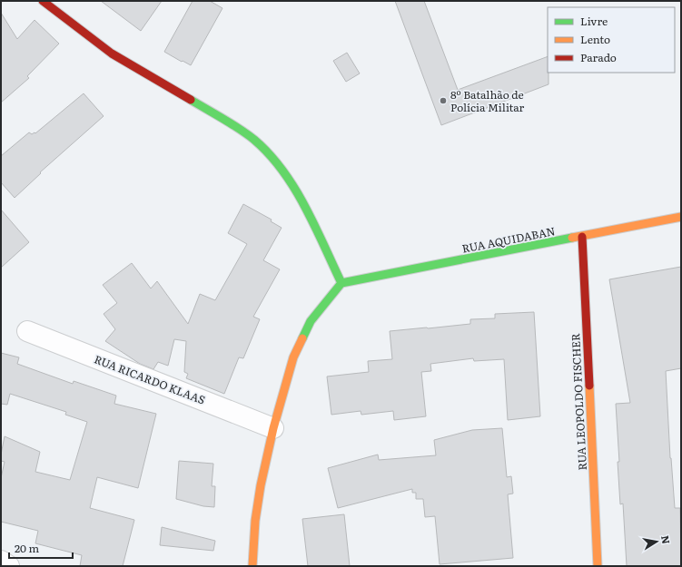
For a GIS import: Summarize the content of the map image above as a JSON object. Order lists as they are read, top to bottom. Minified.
{"streets":{"street":["RUA AQUIDABAN","RUA RICARDO KLAAS","RUA LEOPOLDO FISCHER"]},"crossings":[["RUA AQUIDABAN","RUA LEOPOLDO FISCHER"]],"places":["8º Batalhão de Polícia Militar"],"legend":["Livre","Lento","Parado"],"scale_bar":"20 m","north":"right"}
